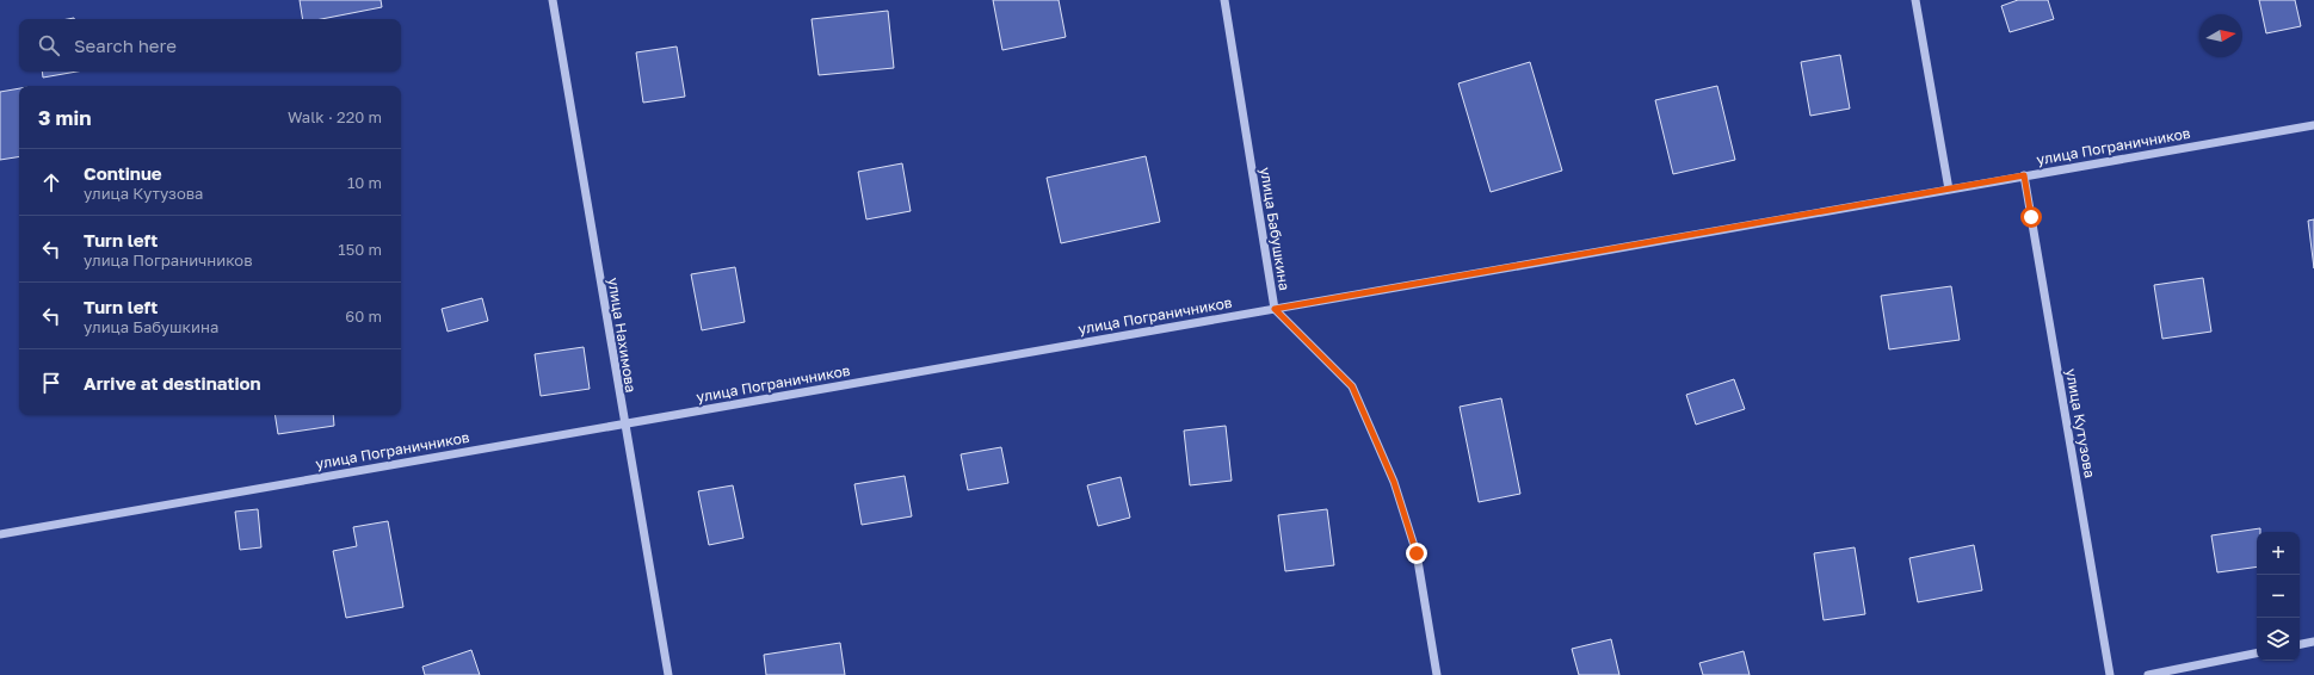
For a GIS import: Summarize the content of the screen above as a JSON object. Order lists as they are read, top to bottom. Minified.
{"streets":{"street":["улица Пограничников","улица Бабушкина","улица Нахимова","улица Кутузова"]},"crossings":[["улица Пограничников","улица Бабушкина"],["улица Пограничников","улица Нахимова"],["улица Пограничников","улица Кутузова"]],"north":"right","page":{"search":"Search here","heading":["3 min","Walk · 220 m"],"list":[["Continue","улица Кутузова","10 m"],["Turn left","улица Пограничников","150 m"],["Turn left","улица Бабушкина","60 m"],"Arrive at destination"],"map_buttons":["+","−"]}}
